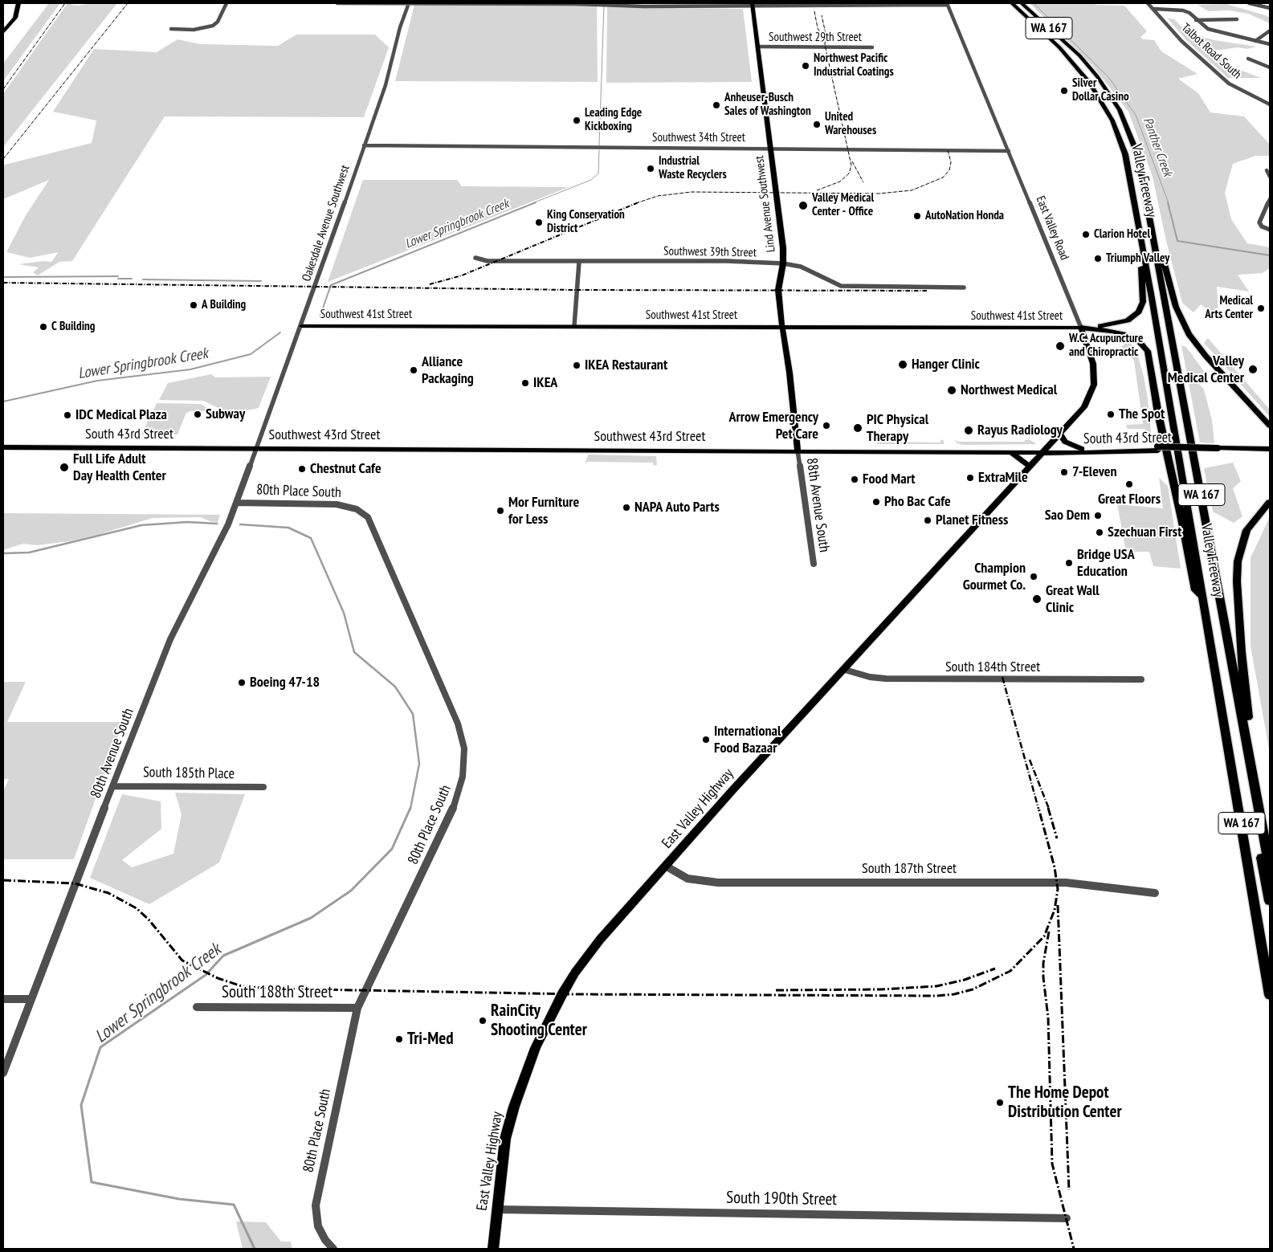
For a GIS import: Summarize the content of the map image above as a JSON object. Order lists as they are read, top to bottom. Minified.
{"streets":{"highway":["WA 167","Valley Freeway"],"main road":["Lind Avenue Southwest","East Valley Road","Southwest 41st Street","South 43rd Street","Southwest 43rd Street","East Valley Highway"],"street":["Southwest 29th Street","Talbot Road South","Southwest 34th Street","Oakesdale Avenue Southwest","Southwest 39th Street","80th Place South","88th Avenue South","South 184th Street","80th Avenue South","South 185th Place","South 187th Street","South 188th Street","South 190th Street"]},"crossings":[["Southwest 29th Street","Lind Avenue Southwest"],["Southwest 34th Street","Lind Avenue Southwest"],["Southwest 34th Street","Oakesdale Avenue Southwest"],["Southwest 34th Street","East Valley Road"],["Lind Avenue Southwest","Southwest 39th Street"],["Lind Avenue Southwest","Southwest 41st Street"],["Lind Avenue Southwest","Southwest 43rd Street"],["Lind Avenue Southwest","88th Avenue South"],["Oakesdale Avenue Southwest","Southwest 41st Street"],["Oakesdale Avenue Southwest","South 43rd Street"],["Oakesdale Avenue Southwest","Southwest 43rd Street"],["Oakesdale Avenue Southwest","80th Avenue South"],["East Valley Road","Southwest 41st Street"],["East Valley Road","South 43rd Street"],["East Valley Road","Southwest 43rd Street"],["East Valley Road","East Valley Highway"],["South 43rd Street","Southwest 43rd Street"],["South 43rd Street","80th Avenue South"],["South 43rd Street","East Valley Highway"],["Southwest 43rd Street","88th Avenue South"],["Southwest 43rd Street","80th Avenue South"],["Southwest 43rd Street","East Valley Highway"],["80th Place South","80th Avenue South"],["80th Place South","South 188th Street"],["South 184th Street","East Valley Highway"],["80th Avenue South","South 185th Place"],["East Valley Highway","South 187th Street"],["East Valley Highway","South 190th Street"]],"water":["Panther Creek","Lower Springbrook Creek"],"places":["Northwest Pacific Industrial Coatings","Silver Dollar Casino","Anheuser-Busch Sales of Washington","Leading Edge Kickboxing","United Warehouses","Industrial Waste Recyclers","Valley Medical Center - Office","AutoNation Honda","King Conservation District","Clarion Hotel","Triumph Valley","A Building","Medical Arts Center","C Building","W.C. Acupuncture and Chiropractic","Hanger Clinic","IKEA Restaurant","Valley Medical Center","Alliance Packaging","IKEA","Northwest Medical","Subway","The Spot","IDC Medical Plaza","Arrow Emergency Pet Care","PIC Physical Therapy","Rayus Radiology","Full Life Adult Day Health Center","Chestnut Cafe","7-Eleven","ExtraMile","Food Mart","Great Floors","Pho Bac Cafe","NAPA Auto Parts","Mor Furniture for Less","Sao Dem","Planet Fitness","Szechuan First","Bridge USA Education","Champion Gourmet Co.","Great Wall Clinic","Boeing 47-18","International Food Bazaar","RainCity Shooting Center","Tri-Med","The Home Depot Distribution Center"]}
